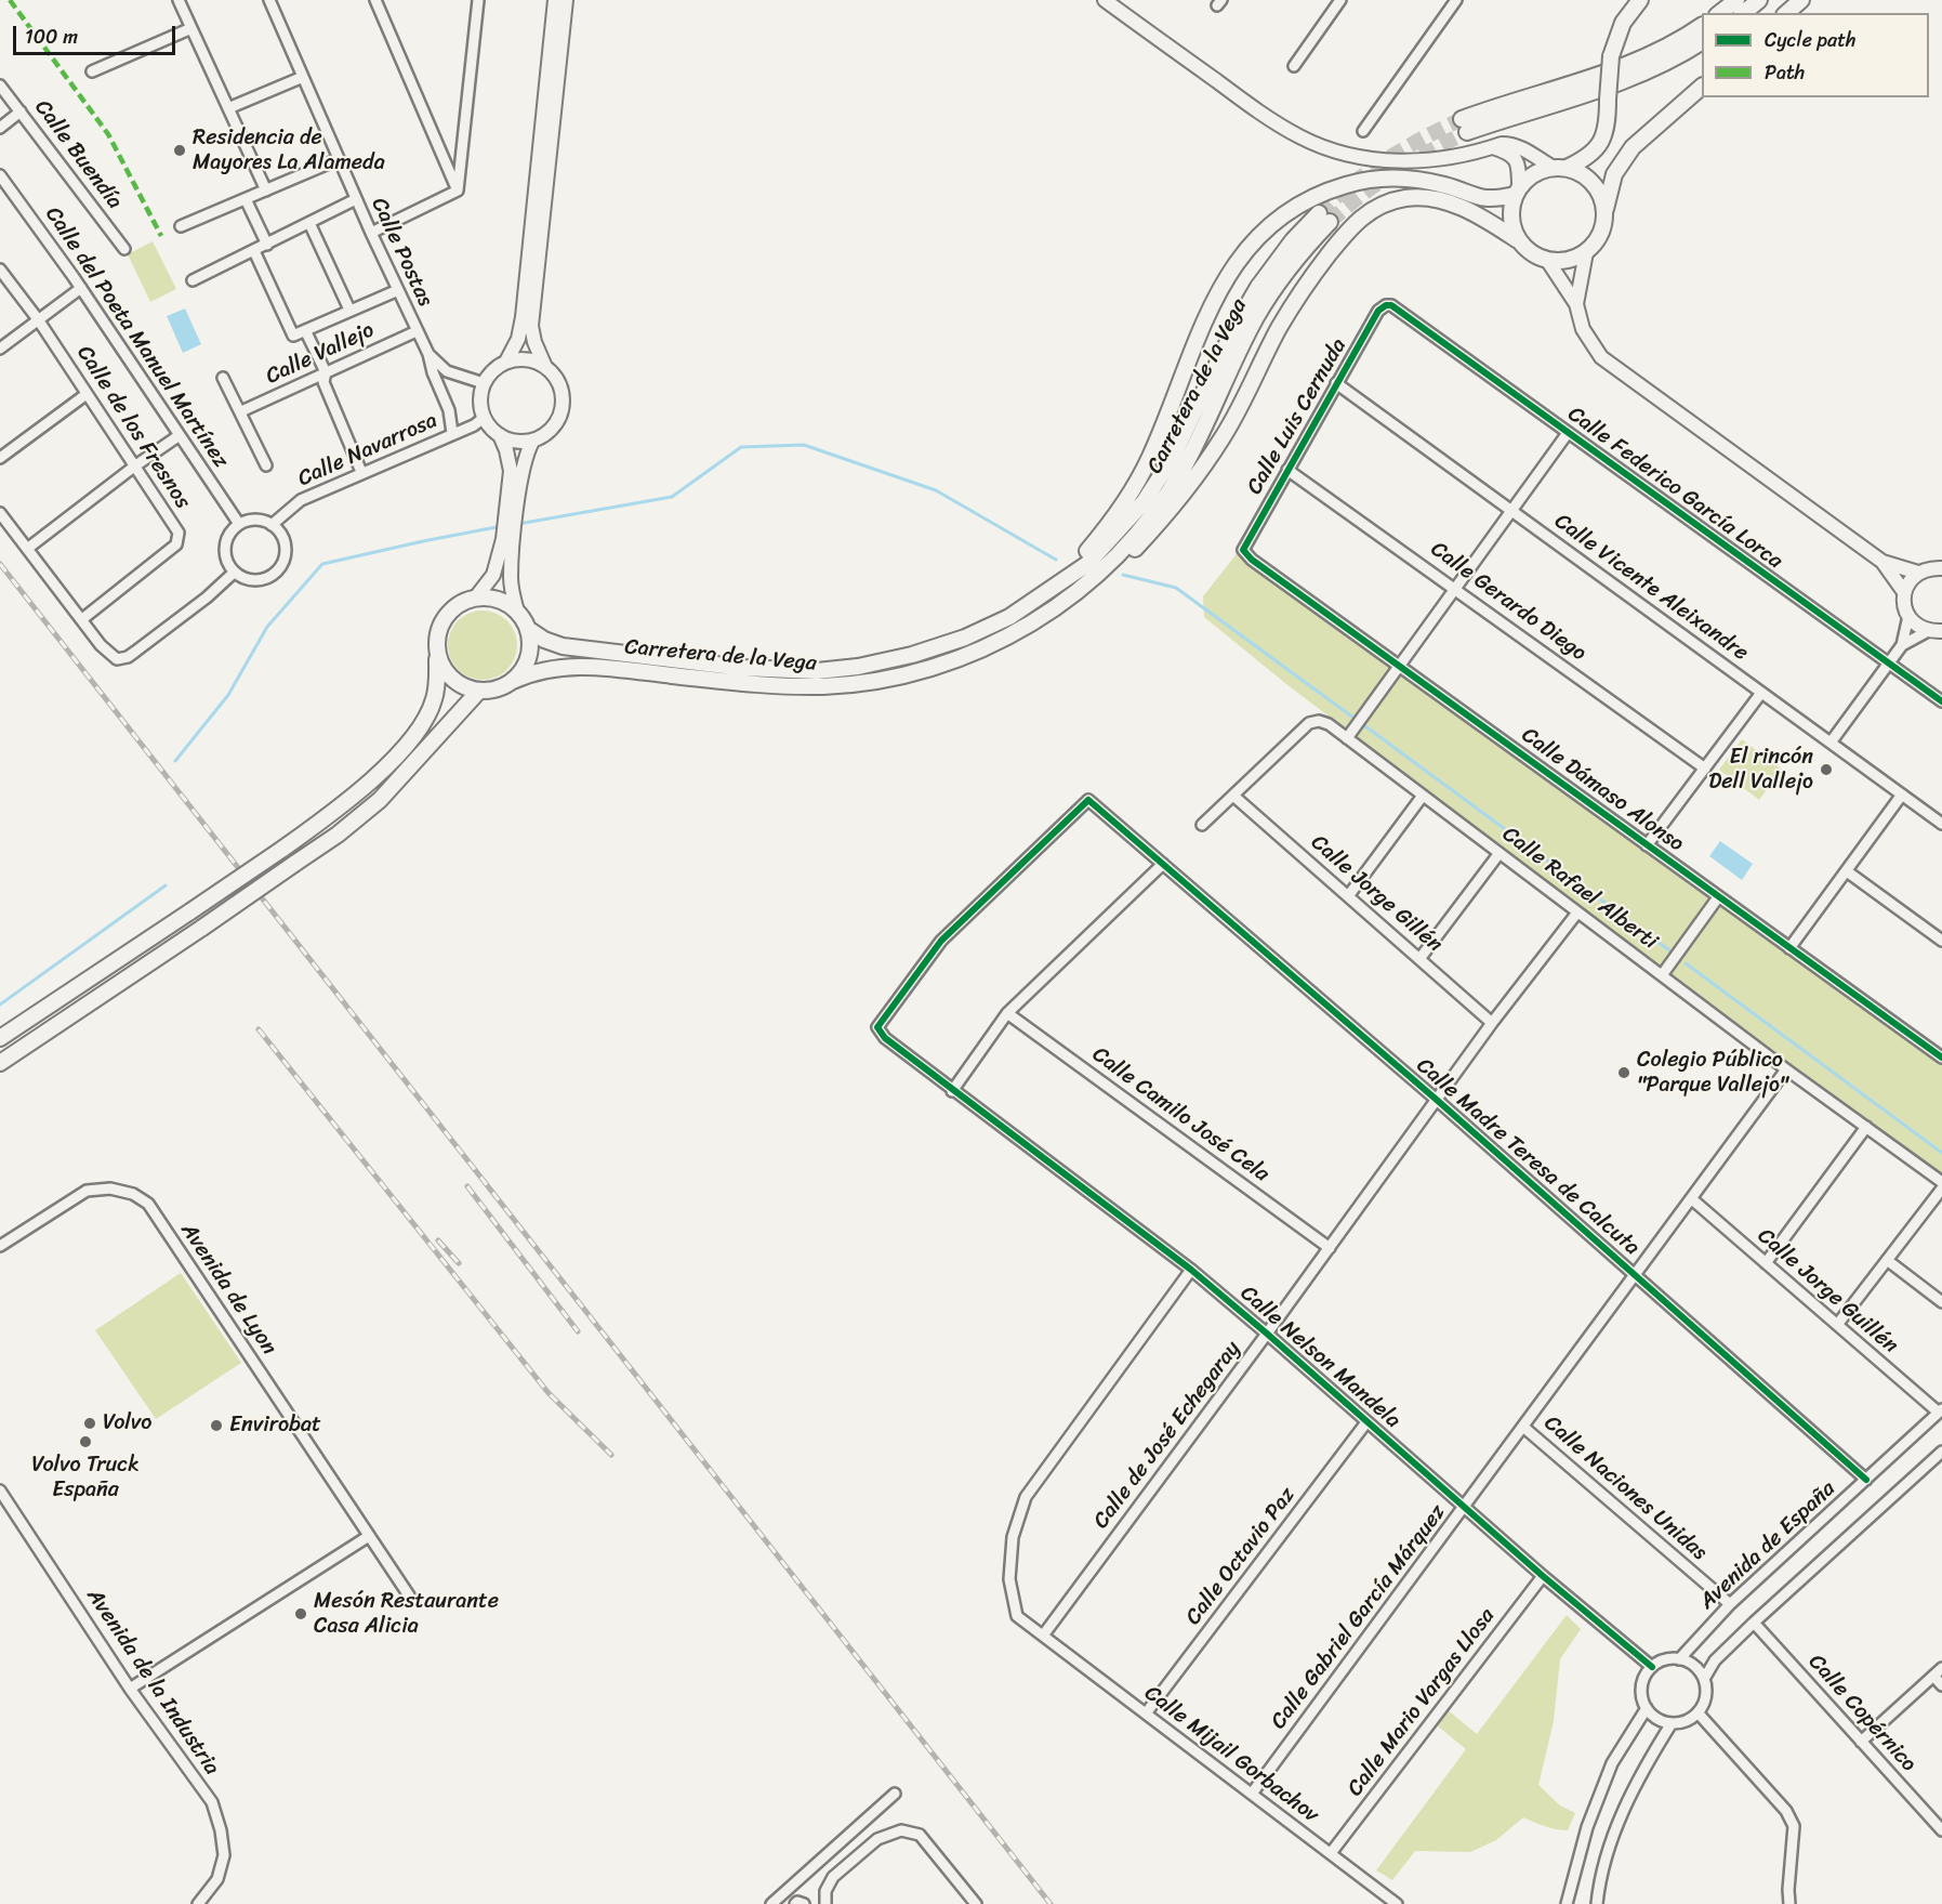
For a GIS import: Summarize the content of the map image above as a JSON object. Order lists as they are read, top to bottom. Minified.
{"streets":{"main road":["Carretera de la Vega"],"street":["Calle Buendía","Calle Postas","Calle del Poeta Manuel Martínez","Calle Vallejo","Calle Luis Cernuda","Calle de los Fresnos","Calle Navarrosa","Calle Federico García Lorca","Calle Vicente Aleixandre","Calle Gerardo Diego","Calle Dámaso Alonso","Calle Rafael Alberti","Calle Jorge Gillén","Calle Camilo José Cela","Calle Madre Teresa de Calcuta","Avenida de Lyon","Calle Jorge Guillén","Calle Nelson Mandela","Calle de José Echegaray","Calle Naciones Unidas","Avenida de España","Calle Octavio Paz","Calle Gabriel García Márquez","Avenida de la Industria","Calle Mario Vargas Llosa","Calle Copérnico","Calle Mijail Gorbachov"]},"crossings":[["Calle Postas","Calle Vallejo"],["Calle Postas","Calle Navarrosa"],["Calle del Poeta Manuel Martínez","Calle Navarrosa"],["Calle Luis Cernuda","Calle Federico García Lorca"],["Calle Luis Cernuda","Calle Vicente Aleixandre"],["Calle Luis Cernuda","Calle Gerardo Diego"],["Calle Luis Cernuda","Calle Dámaso Alonso"],["Calle Rafael Alberti","Calle Jorge Gillén"],["Calle Rafael Alberti","Calle de José Echegaray"],["Calle Rafael Alberti","Calle Gabriel García Márquez"],["Calle Jorge Gillén","Calle de José Echegaray"],["Calle Camilo José Cela","Calle de José Echegaray"],["Calle Madre Teresa de Calcuta","Calle Nelson Mandela"],["Calle Madre Teresa de Calcuta","Calle de José Echegaray"],["Calle Madre Teresa de Calcuta","Avenida de España"],["Calle Madre Teresa de Calcuta","Calle Gabriel García Márquez"],["Calle Jorge Guillén","Avenida de España"],["Calle Jorge Guillén","Calle Gabriel García Márquez"],["Calle Nelson Mandela","Calle de José Echegaray"],["Calle Nelson Mandela","Avenida de España"],["Calle Nelson Mandela","Calle Octavio Paz"],["Calle Nelson Mandela","Calle Gabriel García Márquez"],["Calle Nelson Mandela","Calle Mario Vargas Llosa"],["Calle Nelson Mandela","Calle Mijail Gorbachov"],["Calle de José Echegaray","Calle Mijail Gorbachov"],["Calle Naciones Unidas","Avenida de España"],["Calle Naciones Unidas","Calle Gabriel García Márquez"],["Calle Octavio Paz","Calle Mijail Gorbachov"],["Calle Gabriel García Márquez","Calle Mijail Gorbachov"],["Calle Mario Vargas Llosa","Calle Mijail Gorbachov"]],"places":["Residencia de Mayores La Alameda","El rincón Dell Vallejo","Colegio Público \"Parque Vallejo\"","Volvo","Envirobat","Volvo Truck España","Mesón Restaurante Casa Alicia"],"legend":["Cycle path","Path"],"scale_bar":"100 m"}
